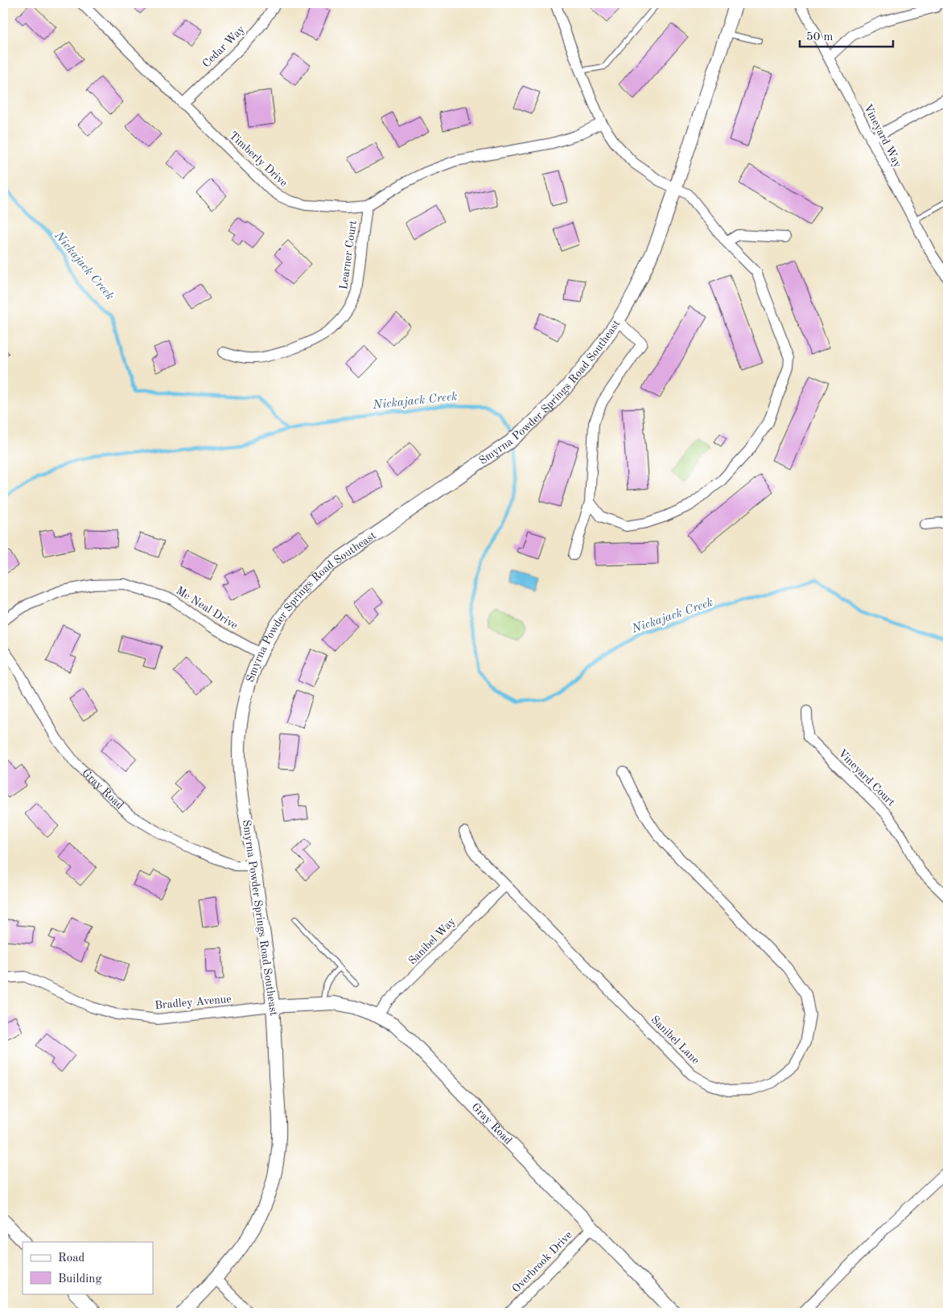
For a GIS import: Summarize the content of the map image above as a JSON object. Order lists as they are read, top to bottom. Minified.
{"streets":{"street":["Cedar Way","Vineyard Way","Timberly Drive","Learner Court","Smyrna Powder Springs Road Southeast","Mc Neal Drive","Vineyard Court","Gray Road","Sanibel Way","Bradley Avenue","Sanibel Lane","Overbrook Drive"]},"crossings":[["Cedar Way","Timberly Drive"],["Timberly Drive","Learner Court"],["Smyrna Powder Springs Road Southeast","Mc Neal Drive"],["Smyrna Powder Springs Road Southeast","Gray Road"],["Smyrna Powder Springs Road Southeast","Bradley Avenue"],["Gray Road","Sanibel Way"],["Gray Road","Bradley Avenue"],["Gray Road","Overbrook Drive"],["Sanibel Way","Sanibel Lane"]],"water":["Nickajack Creek"],"legend":["Road","Building"],"scale_bar":"50 m"}
